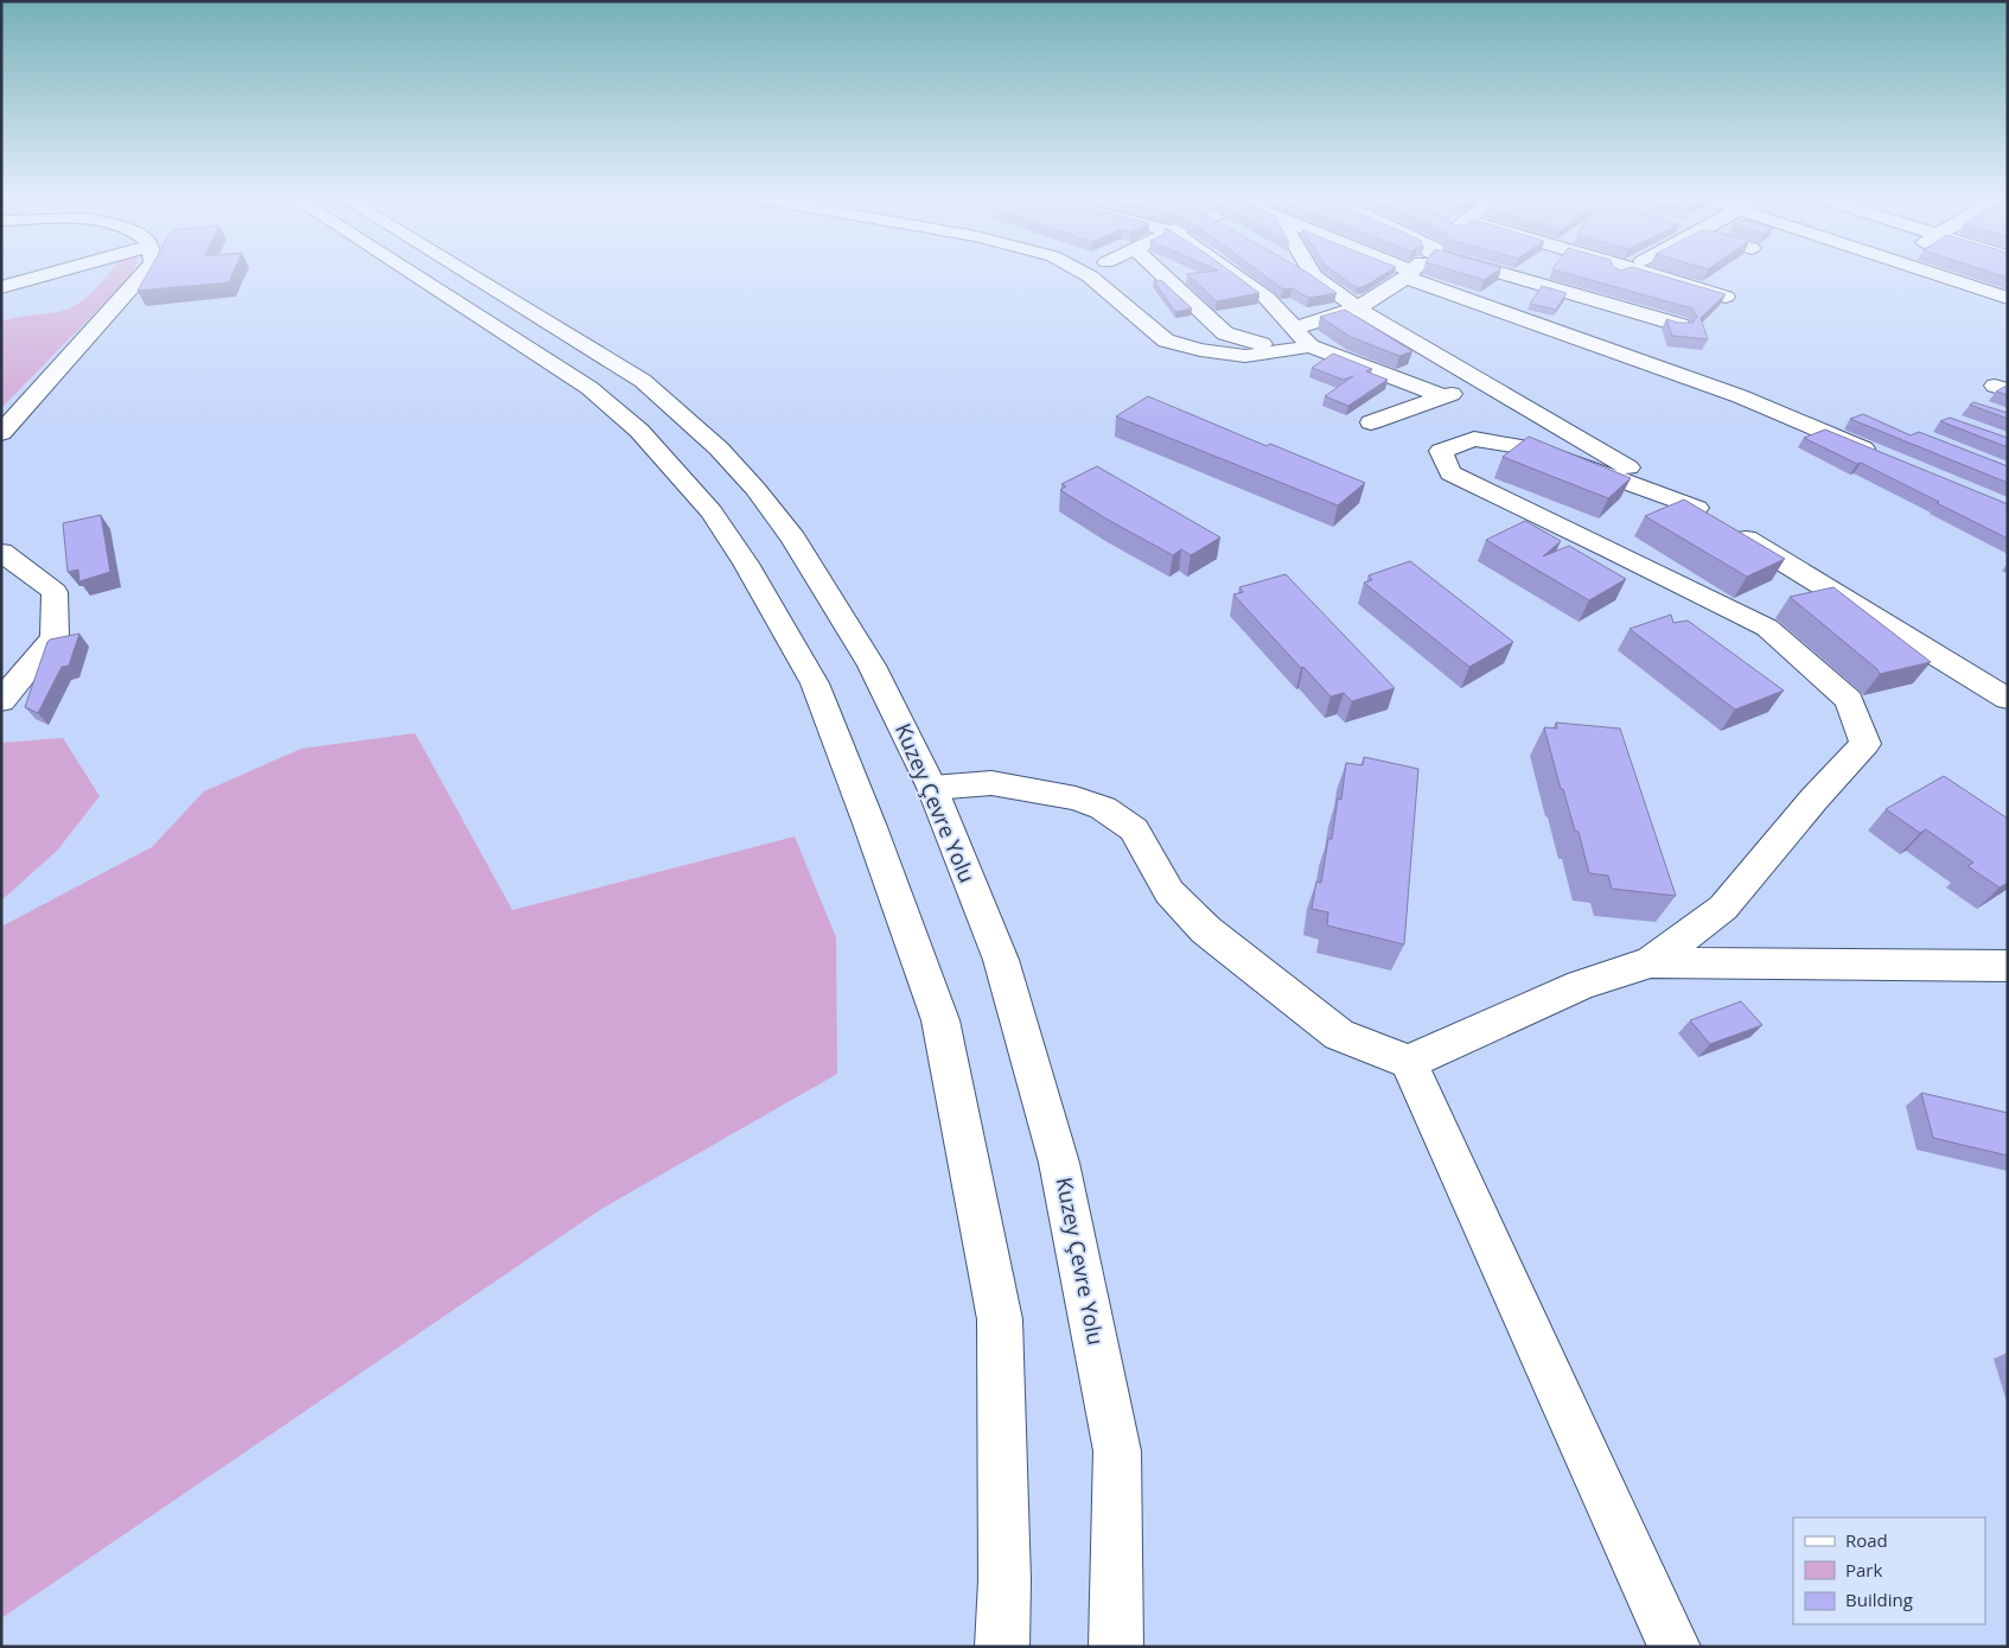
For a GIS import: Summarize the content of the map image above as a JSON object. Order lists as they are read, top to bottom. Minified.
{"streets":{"street":["Kuzey Çevre Yolu"]},"legend":["Road","Park","Building"]}
